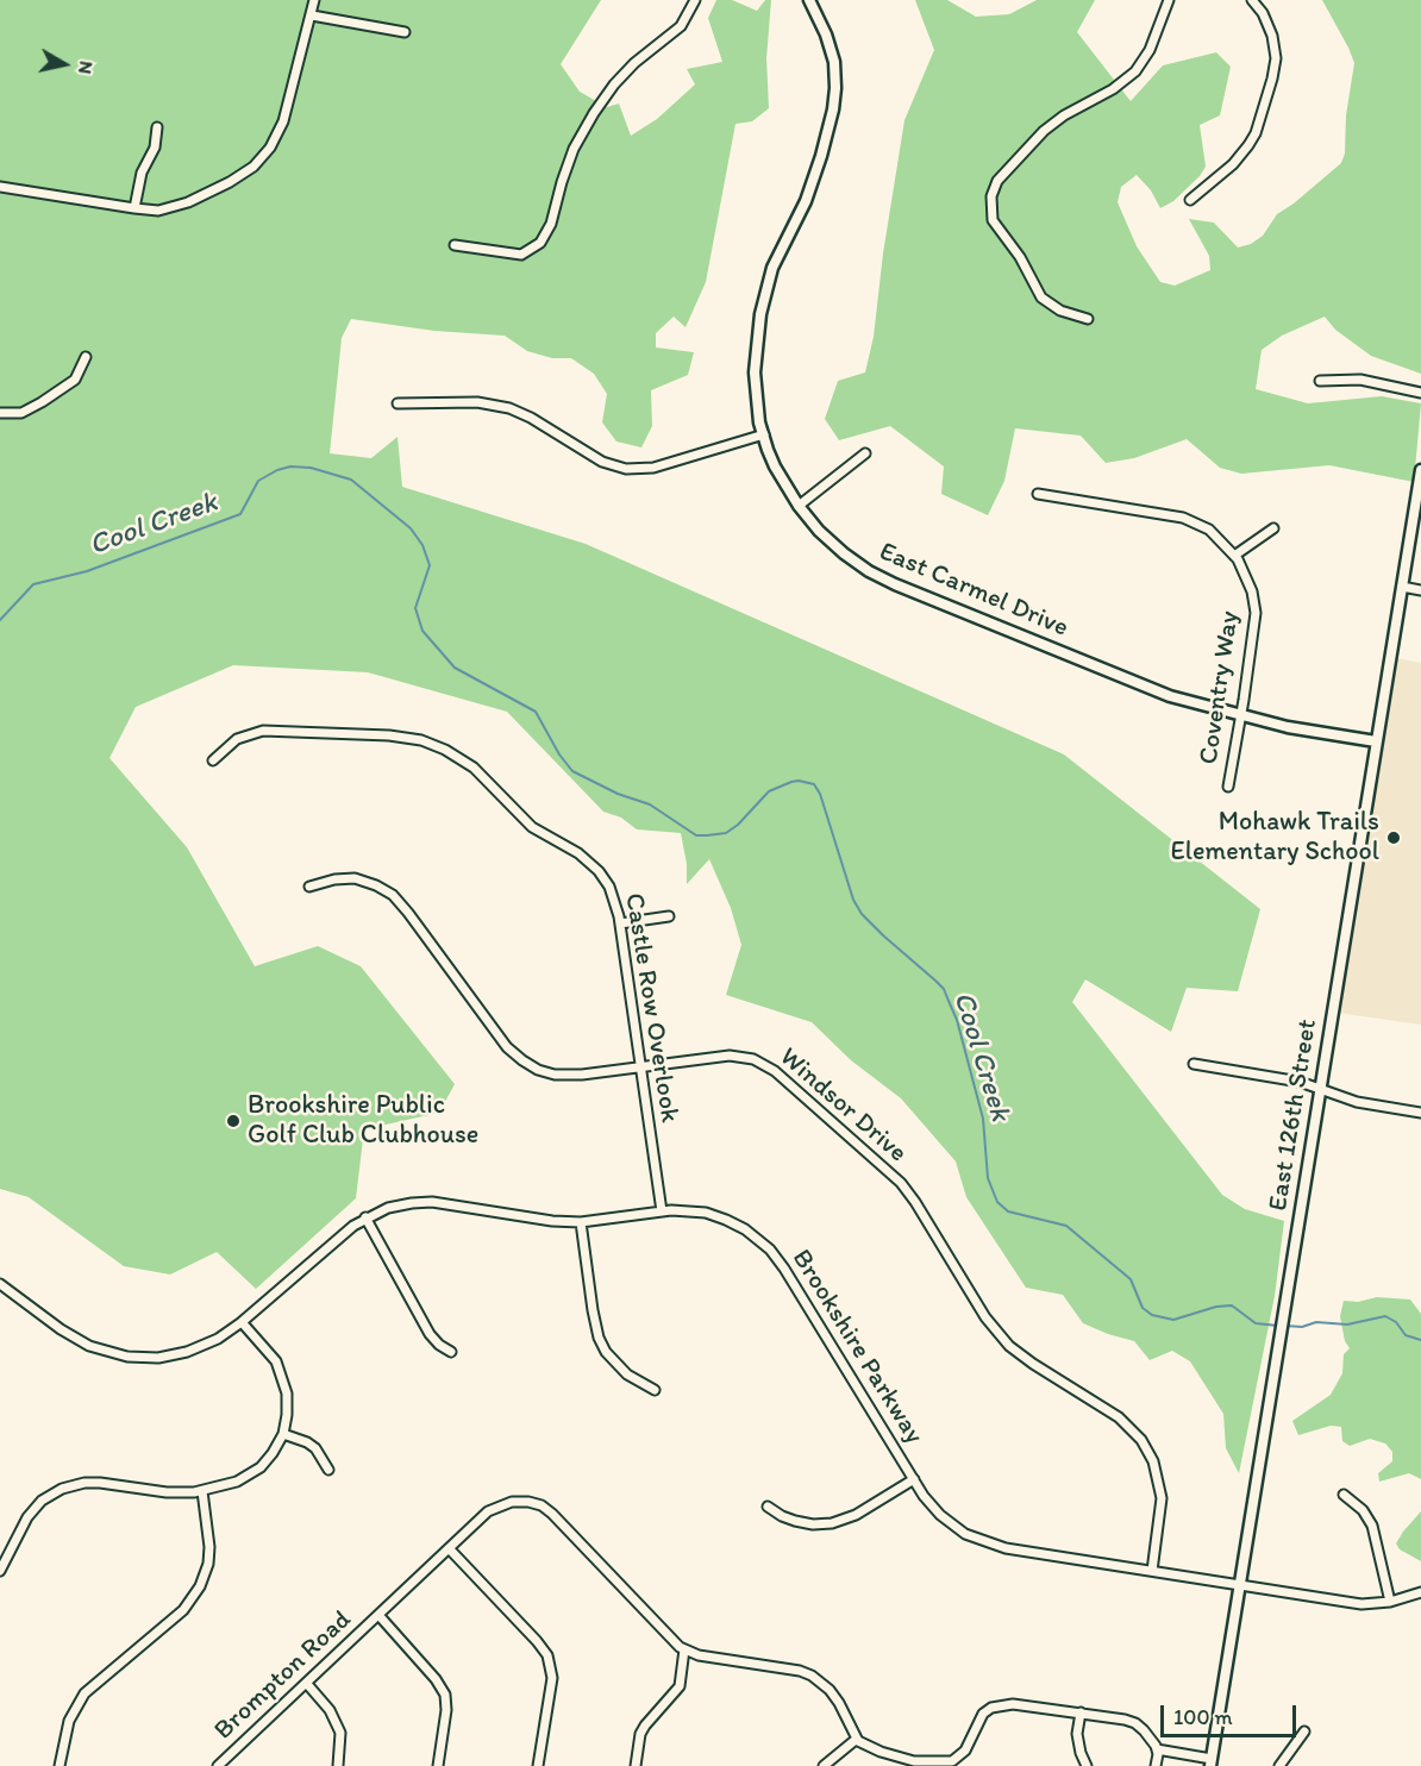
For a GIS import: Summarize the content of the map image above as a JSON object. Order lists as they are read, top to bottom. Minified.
{"streets":{"street":["East Carmel Drive","Coventry Way","Castle Row Overlook","Windsor Drive","East 126th Street","Brookshire Parkway","Brompton Road"]},"crossings":[["East Carmel Drive","Coventry Way"],["East Carmel Drive","East 126th Street"],["Castle Row Overlook","Windsor Drive"],["Castle Row Overlook","Brookshire Parkway"],["Windsor Drive","Brookshire Parkway"],["East 126th Street","Brookshire Parkway"]],"water":["Cool Creek"],"places":["Mohawk Trails Elementary School","Brookshire Public Golf Club Clubhouse"],"scale_bar":"100 m","north":"right"}
